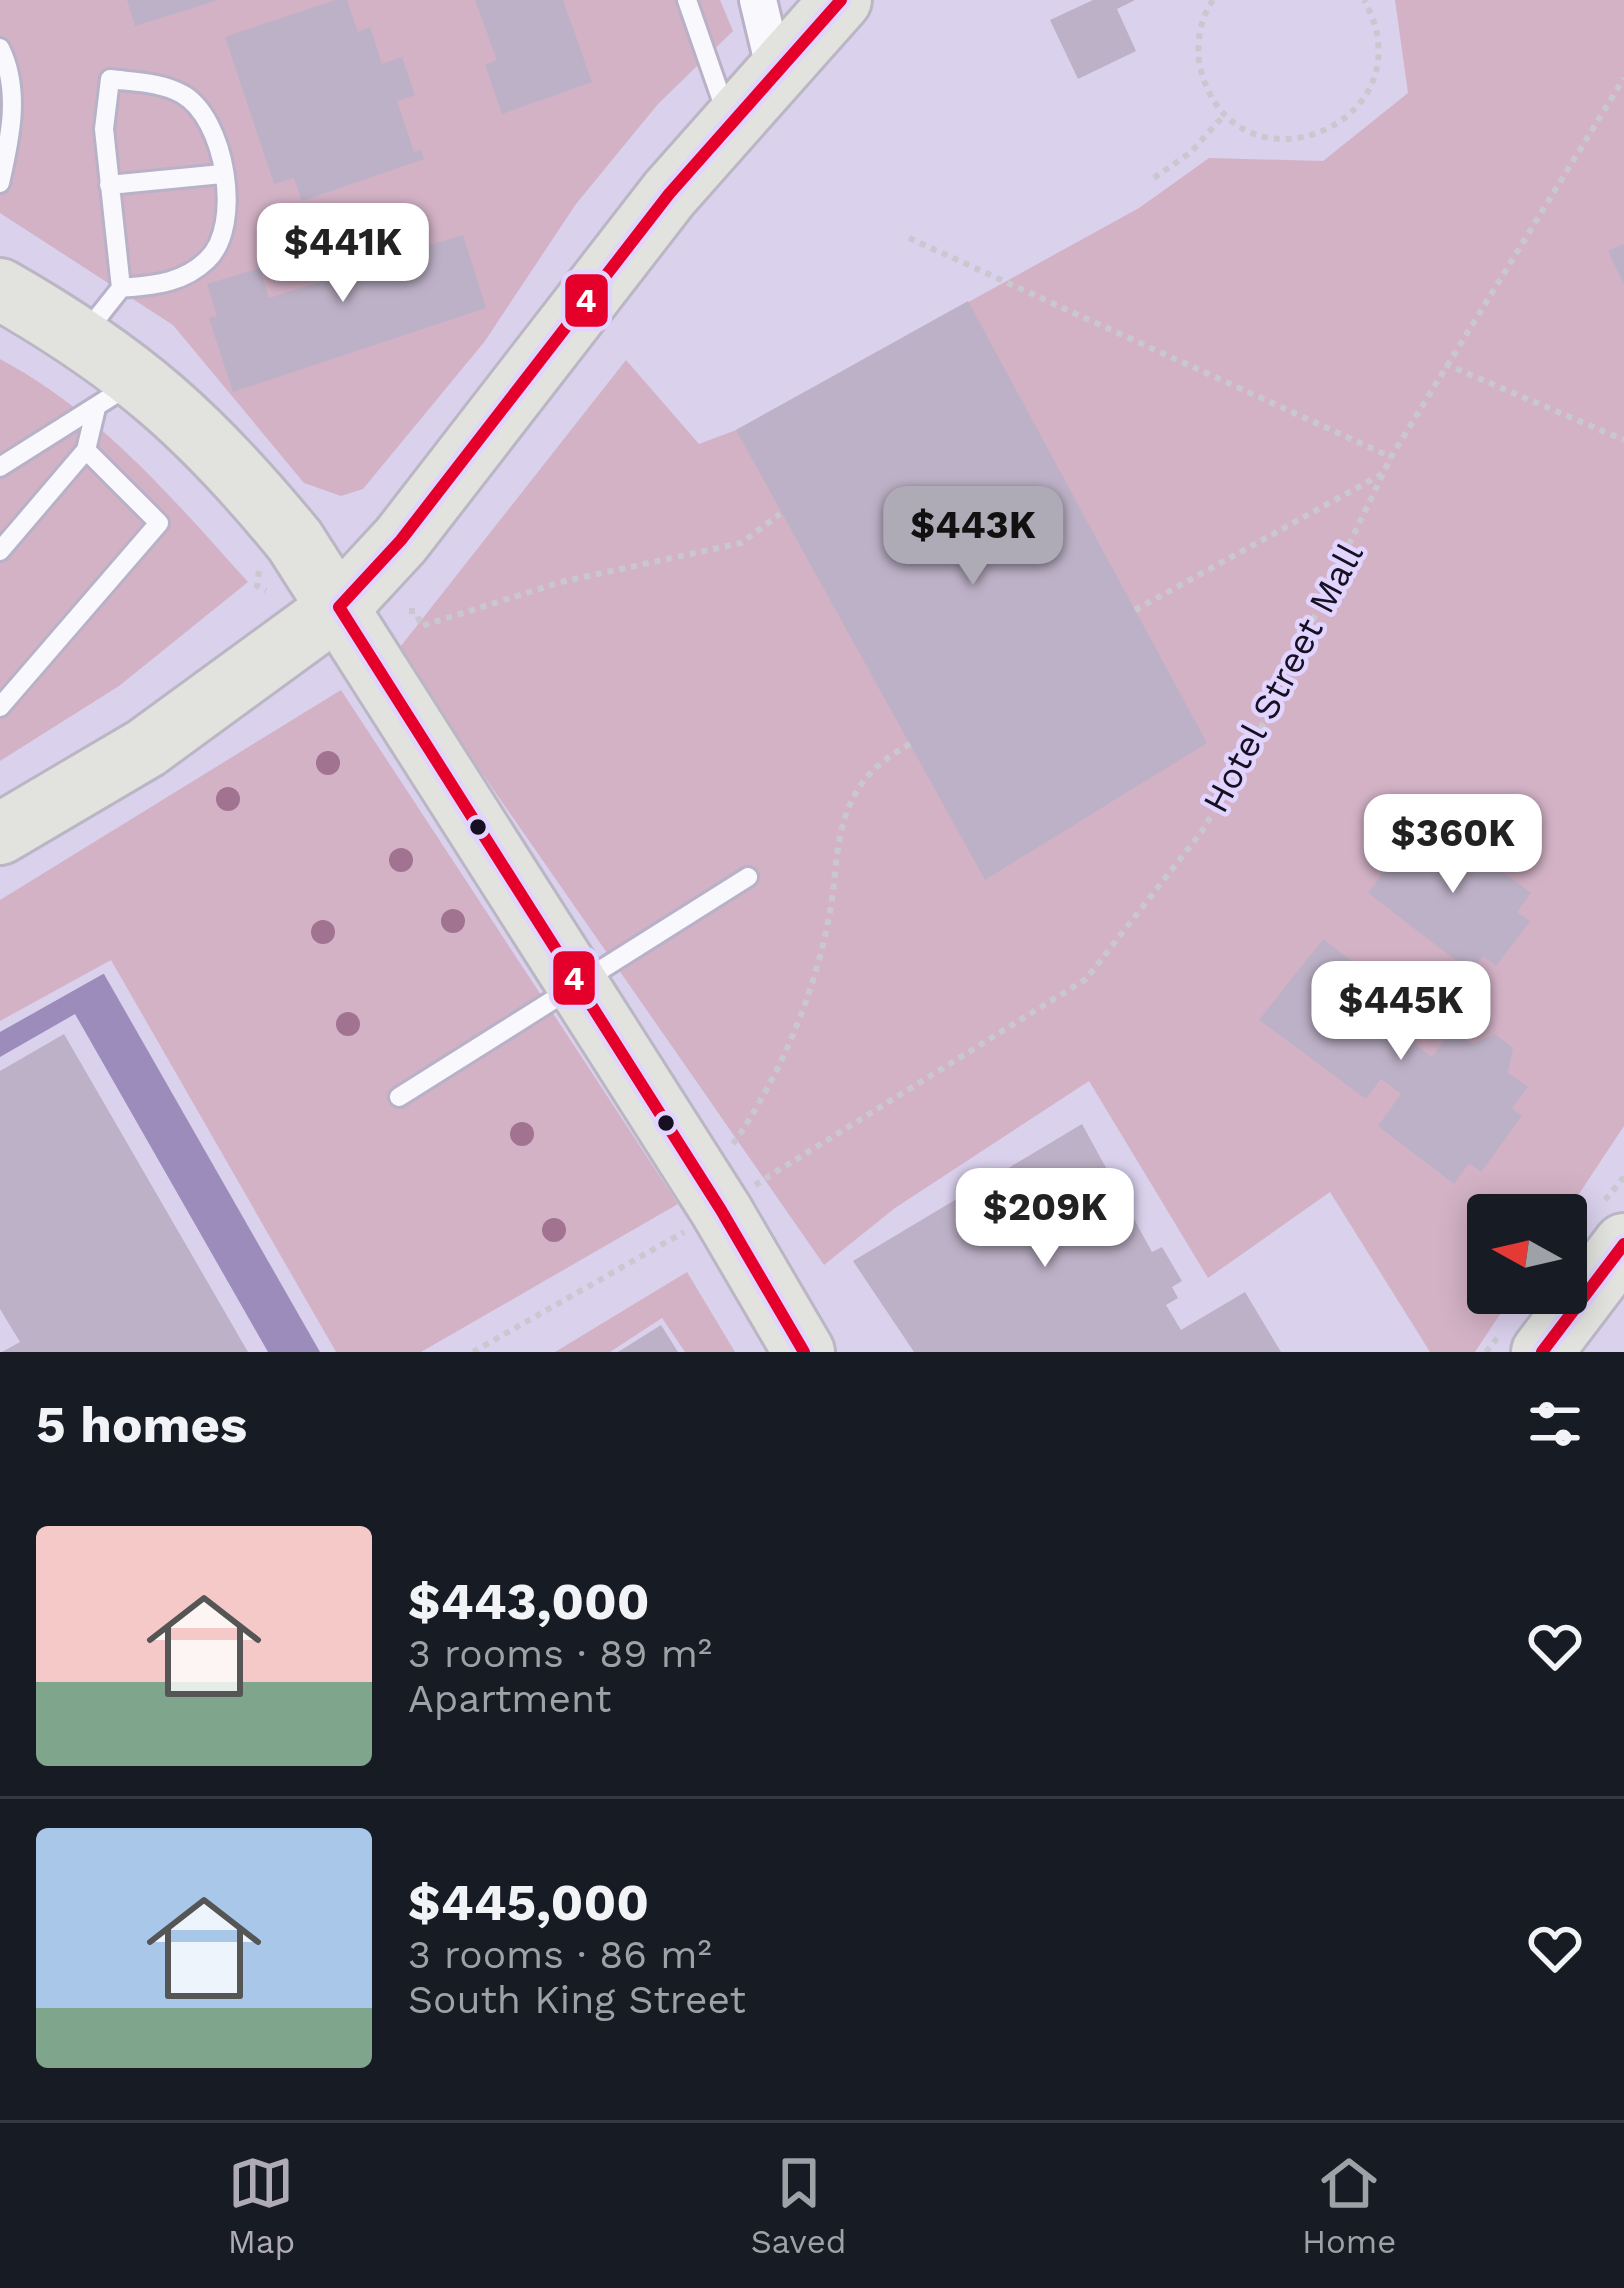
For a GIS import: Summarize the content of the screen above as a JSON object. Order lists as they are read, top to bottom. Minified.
{"streets":{"path":["Hotel Street Mall"]},"lines":["transit line 4"],"north":"left","page":{"price":["$441K","$443K","$360K","$445K","$209K"],"heading":"5 homes","list":[{"name":"$443,000","note":"3 rooms · 89 m² · Apartment"},{"name":"$445,000","note":"3 rooms · 86 m² · South King Street"}],"tabs":["Map","Saved","Home"]}}
